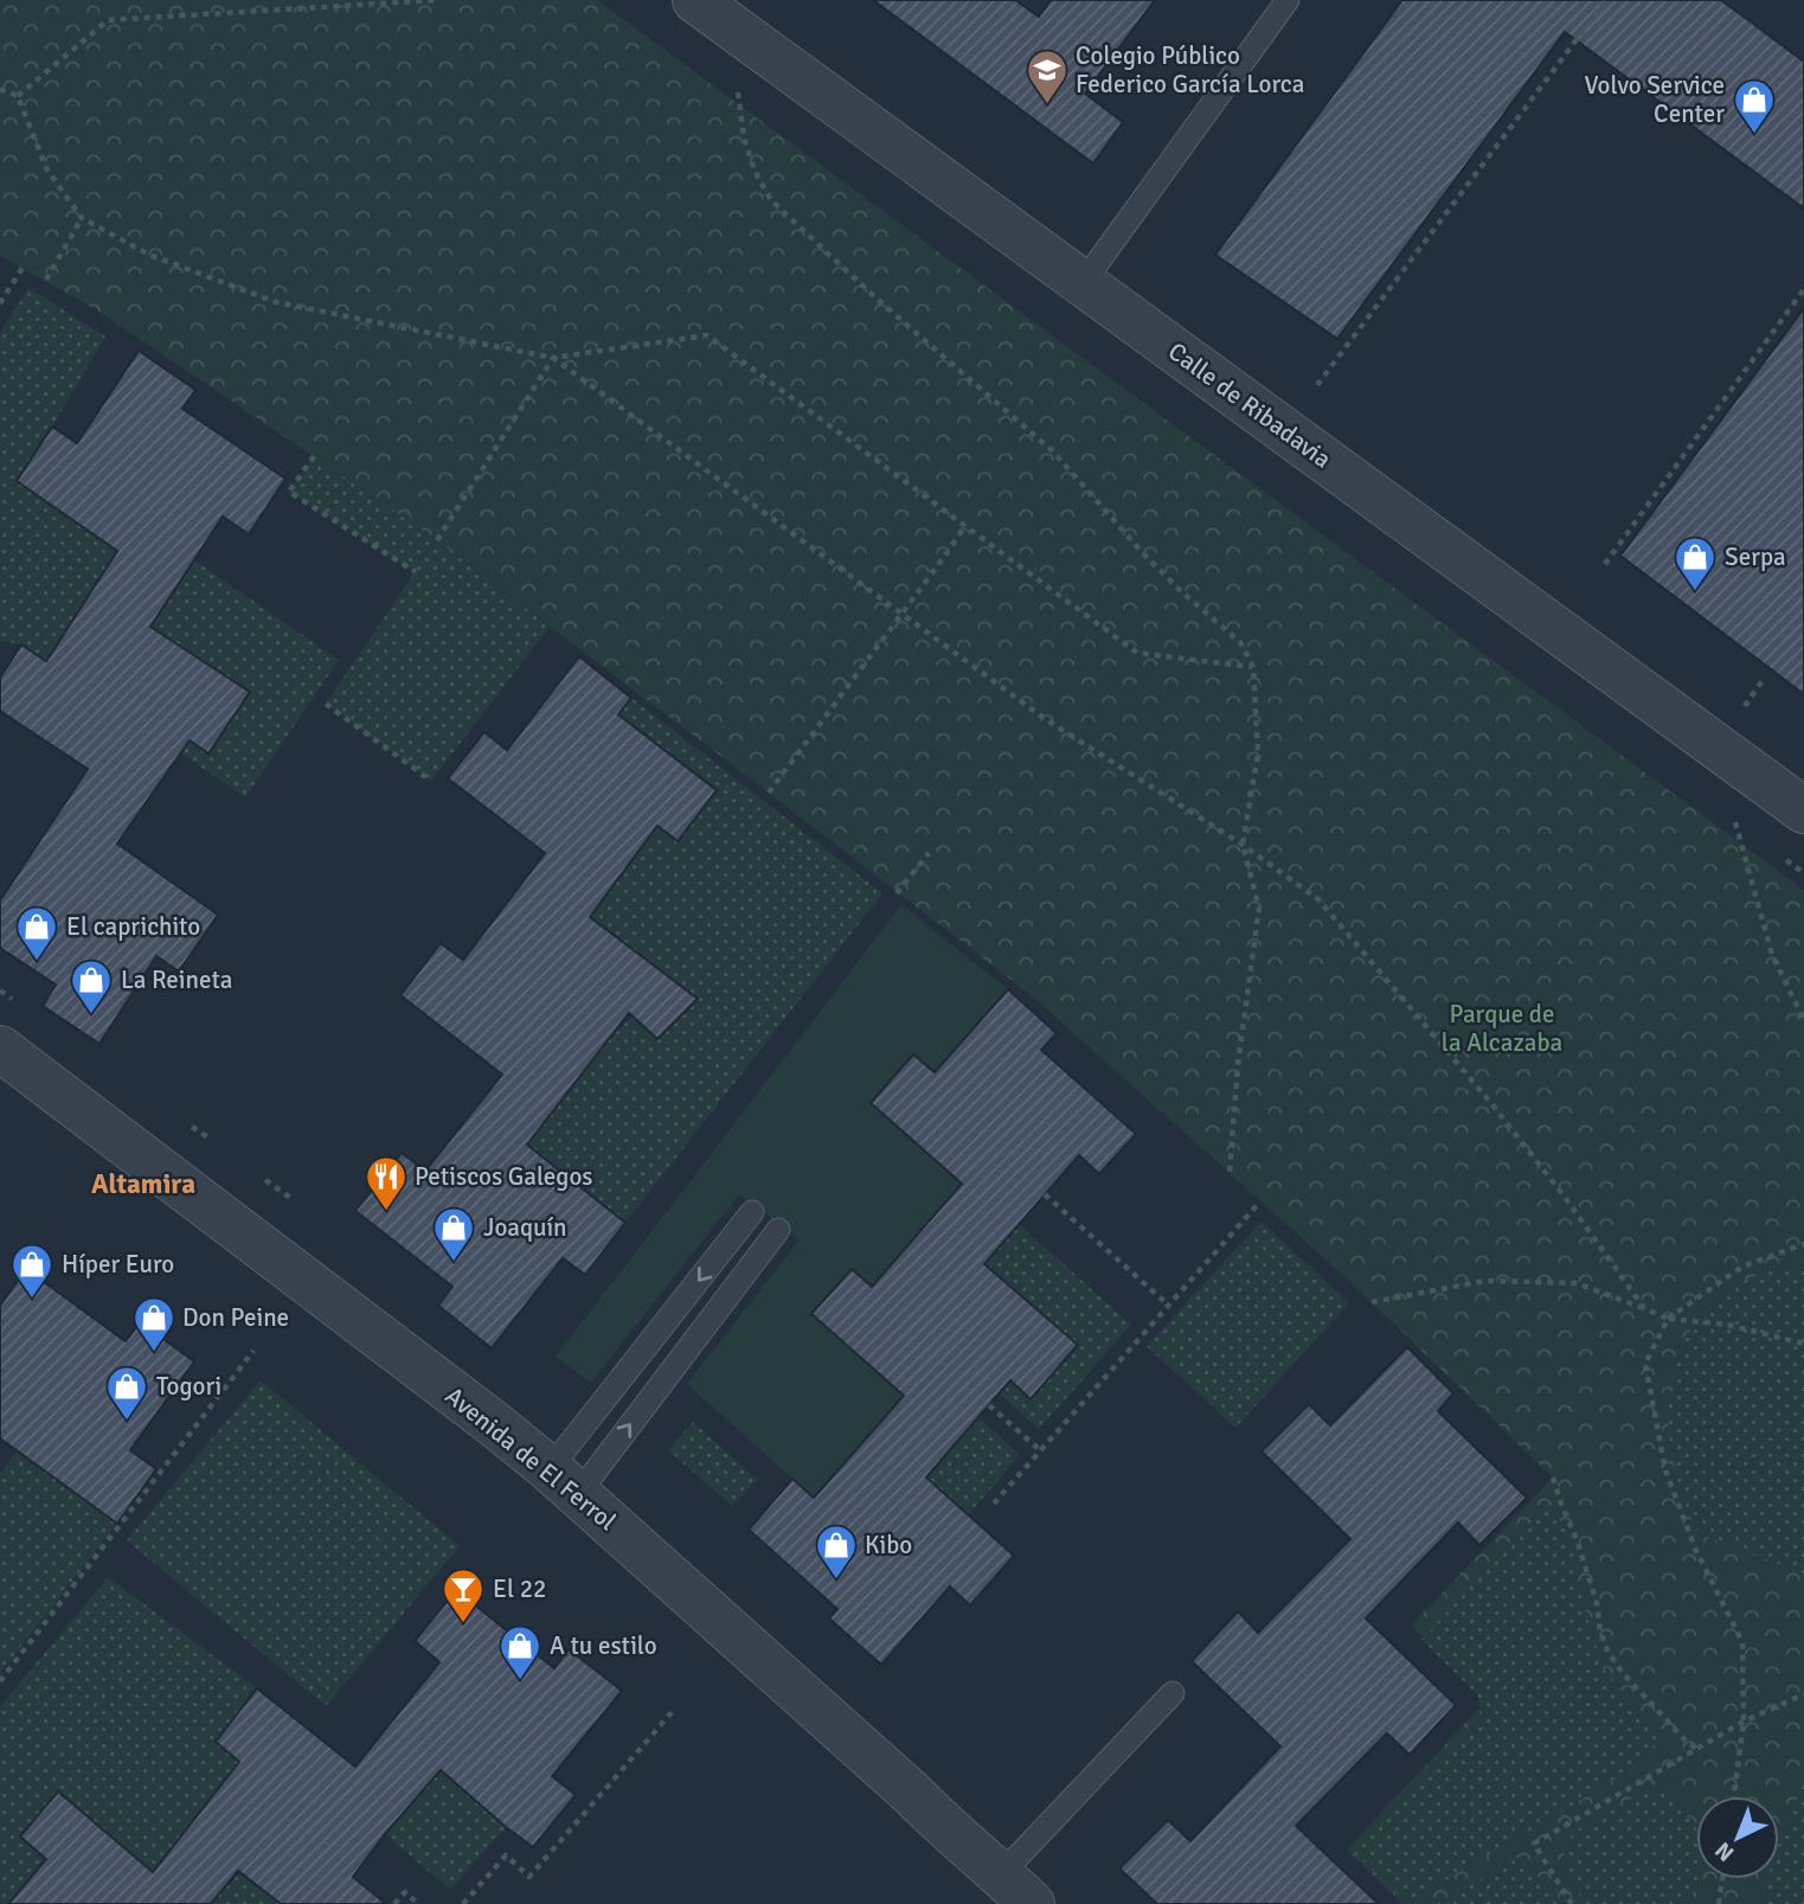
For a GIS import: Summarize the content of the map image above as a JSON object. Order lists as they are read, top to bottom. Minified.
{"streets":{"street":["Calle de Ribadavia","Avenida de El Ferrol"]},"districts":["Altamira"],"parks":["Parque de la Alcazaba"],"places":{"school or university":["Colegio Público Federico García Lorca"],"shop":["Volvo Service Center","Serpa","El caprichito","La Reineta","Joaquín","Híper Euro","Don Peine","Togori","Kibo","A tu estilo"],"restaurant":["Petiscos Galegos"],"bar":["El 22"]},"north":"bottom left"}
